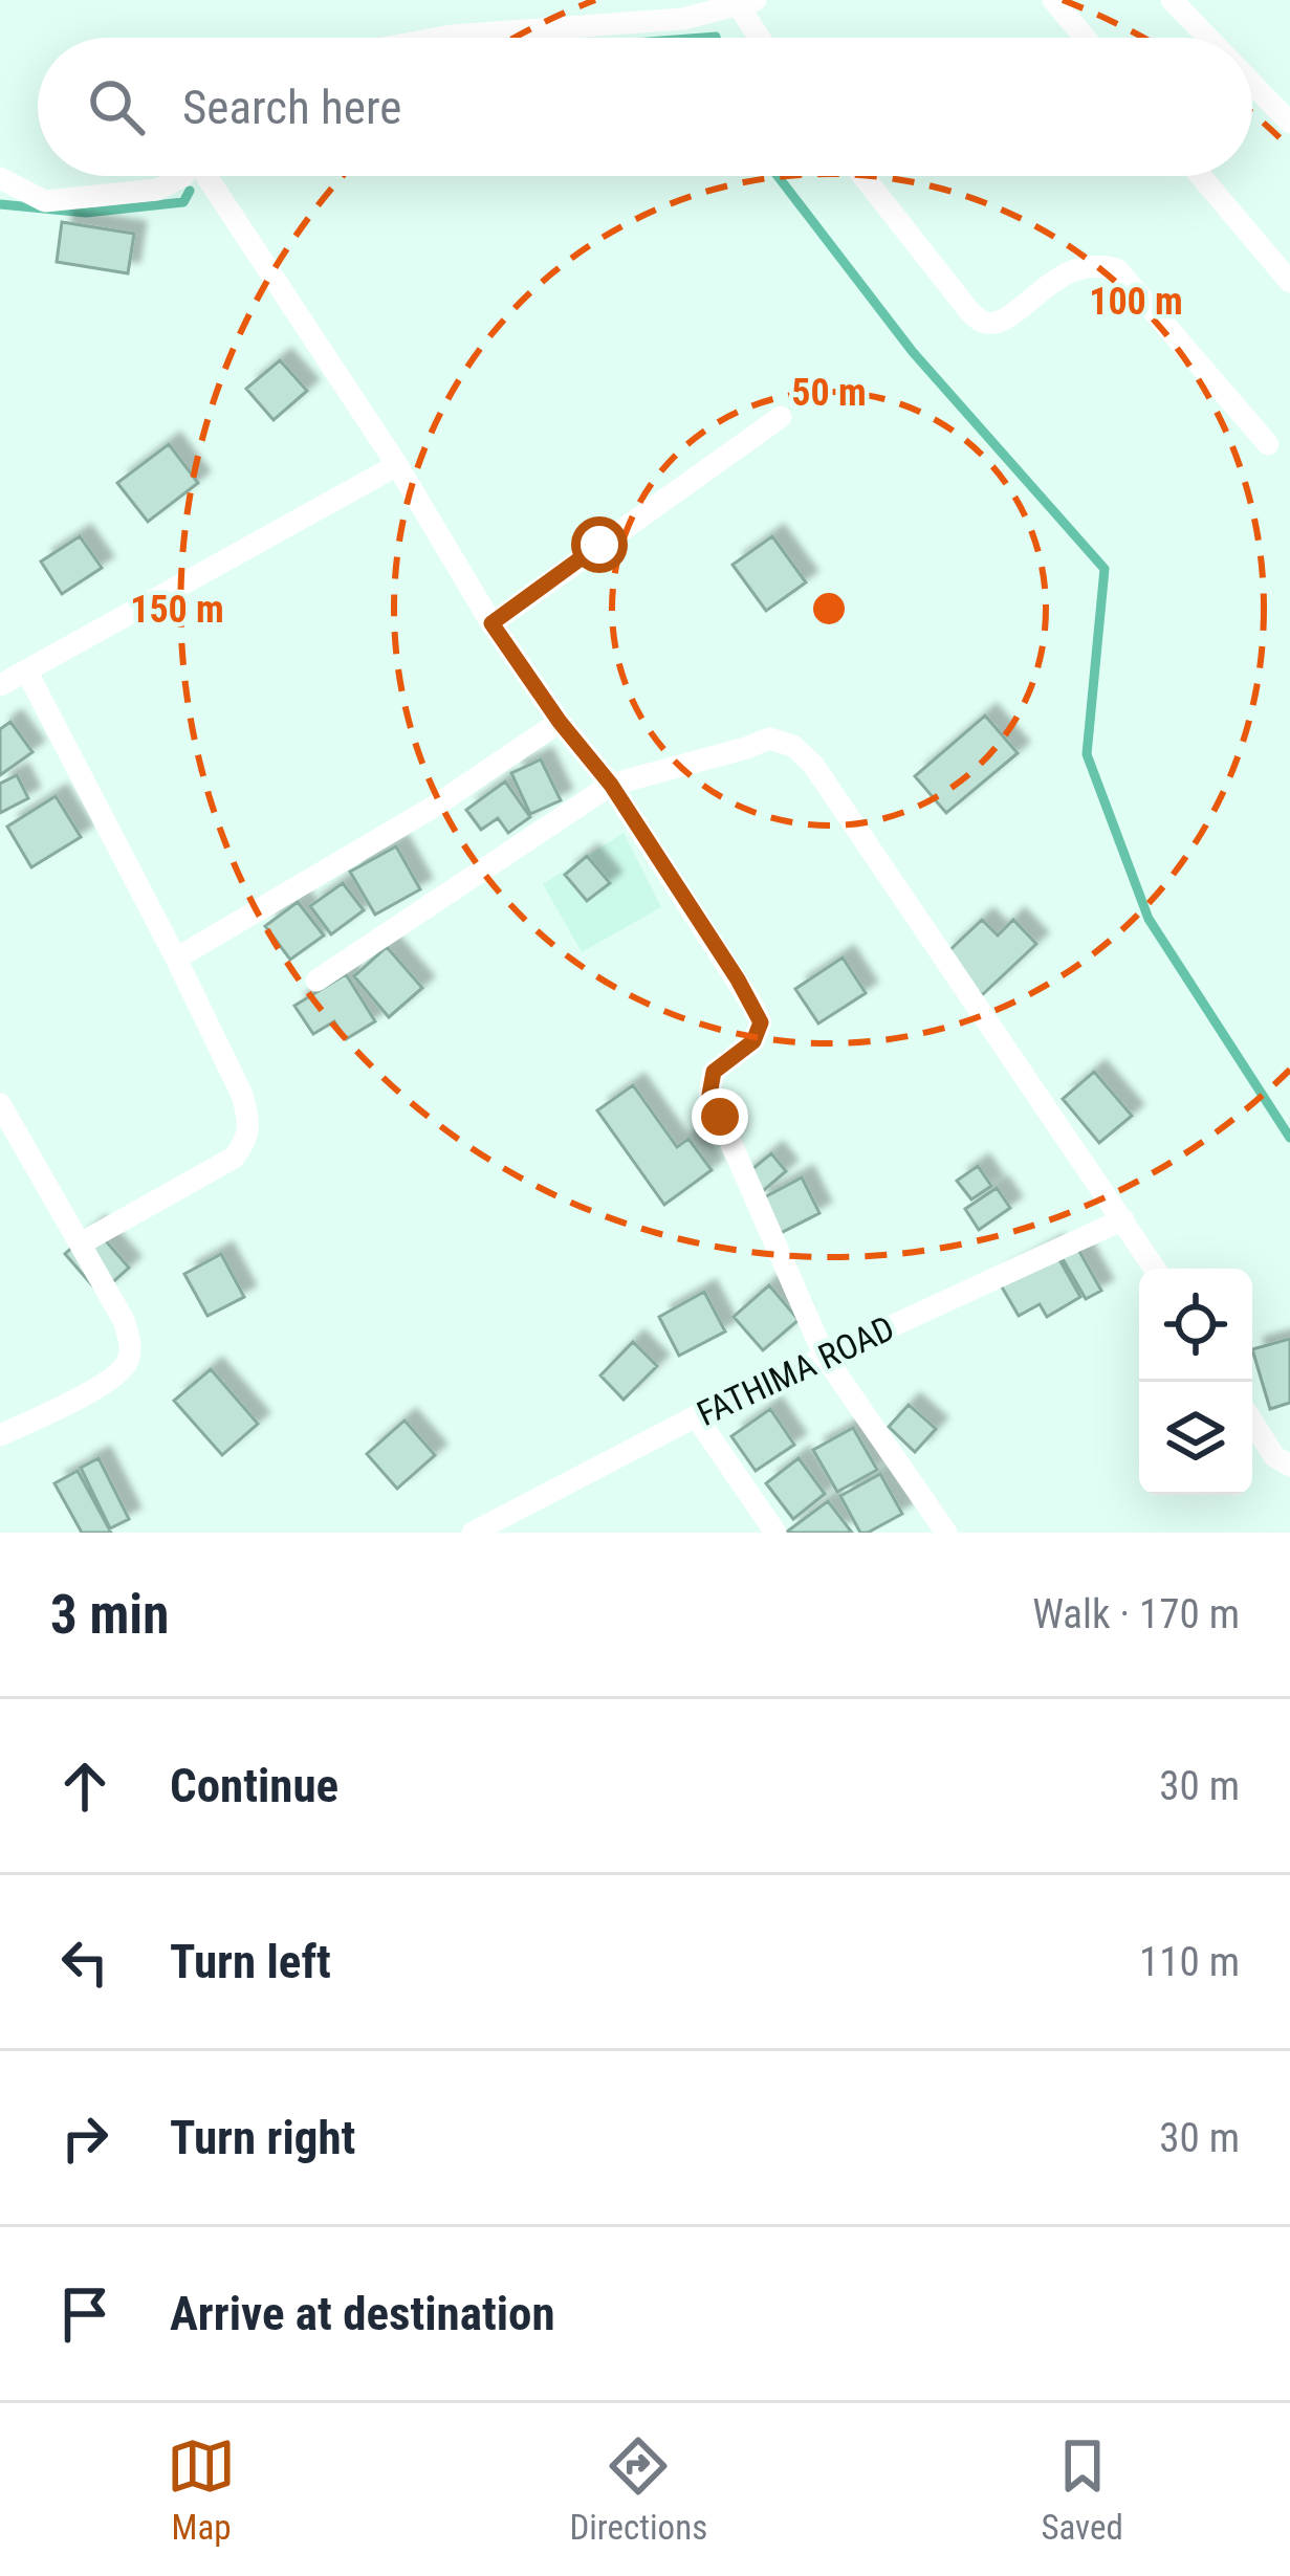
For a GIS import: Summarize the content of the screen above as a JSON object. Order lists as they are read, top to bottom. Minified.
{"streets":{"street":["FATHIMA ROAD"]},"page":{"search":"Search here","heading":["3 min","Walk · 170 m"],"list":[["Continue","30 m"],["Turn left","110 m"],["Turn right","30 m"],"Arrive at destination"],"nav":["Map","Directions","Saved"]},"rings":["100 m","50 m","150 m"]}
